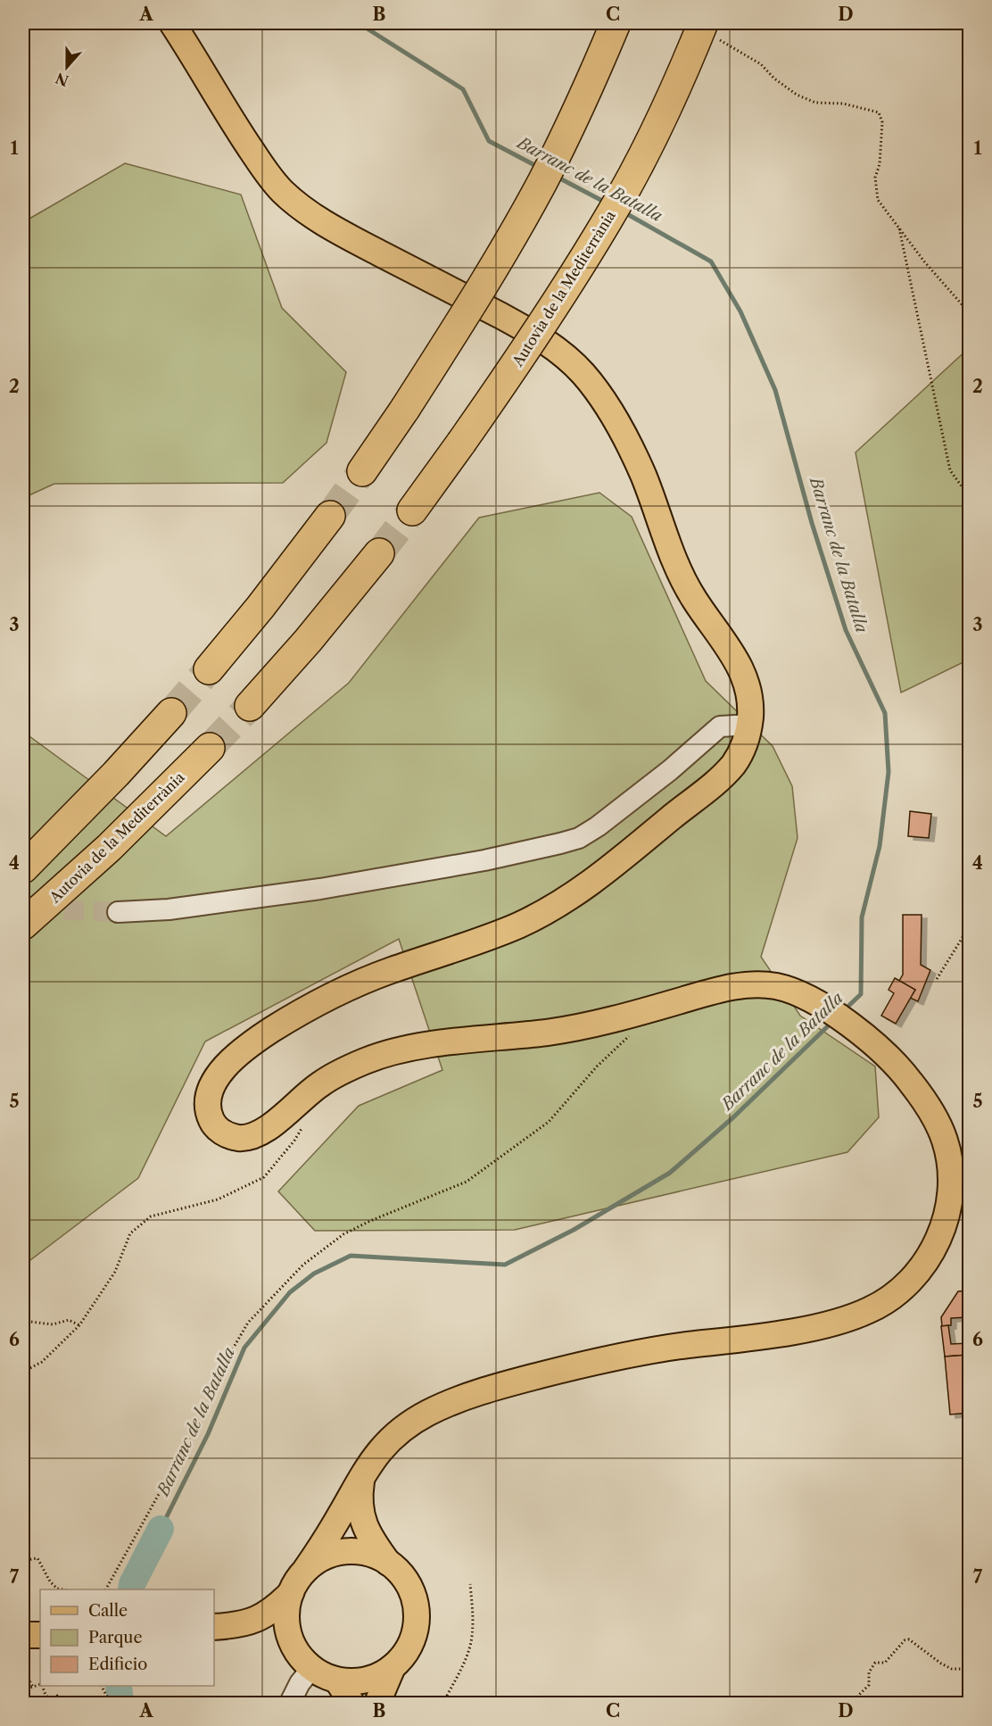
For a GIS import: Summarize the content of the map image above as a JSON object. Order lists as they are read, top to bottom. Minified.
{"streets":{"highway":["Autovia de la Mediterrània"]},"water":["Barranc de la Batalla"],"legend":["Calle","Parque","Edificio"],"north":"bottom","grid":{"columns":["A","B","C","D"],"rows":["1","2","3","4","5","6","7"]}}
